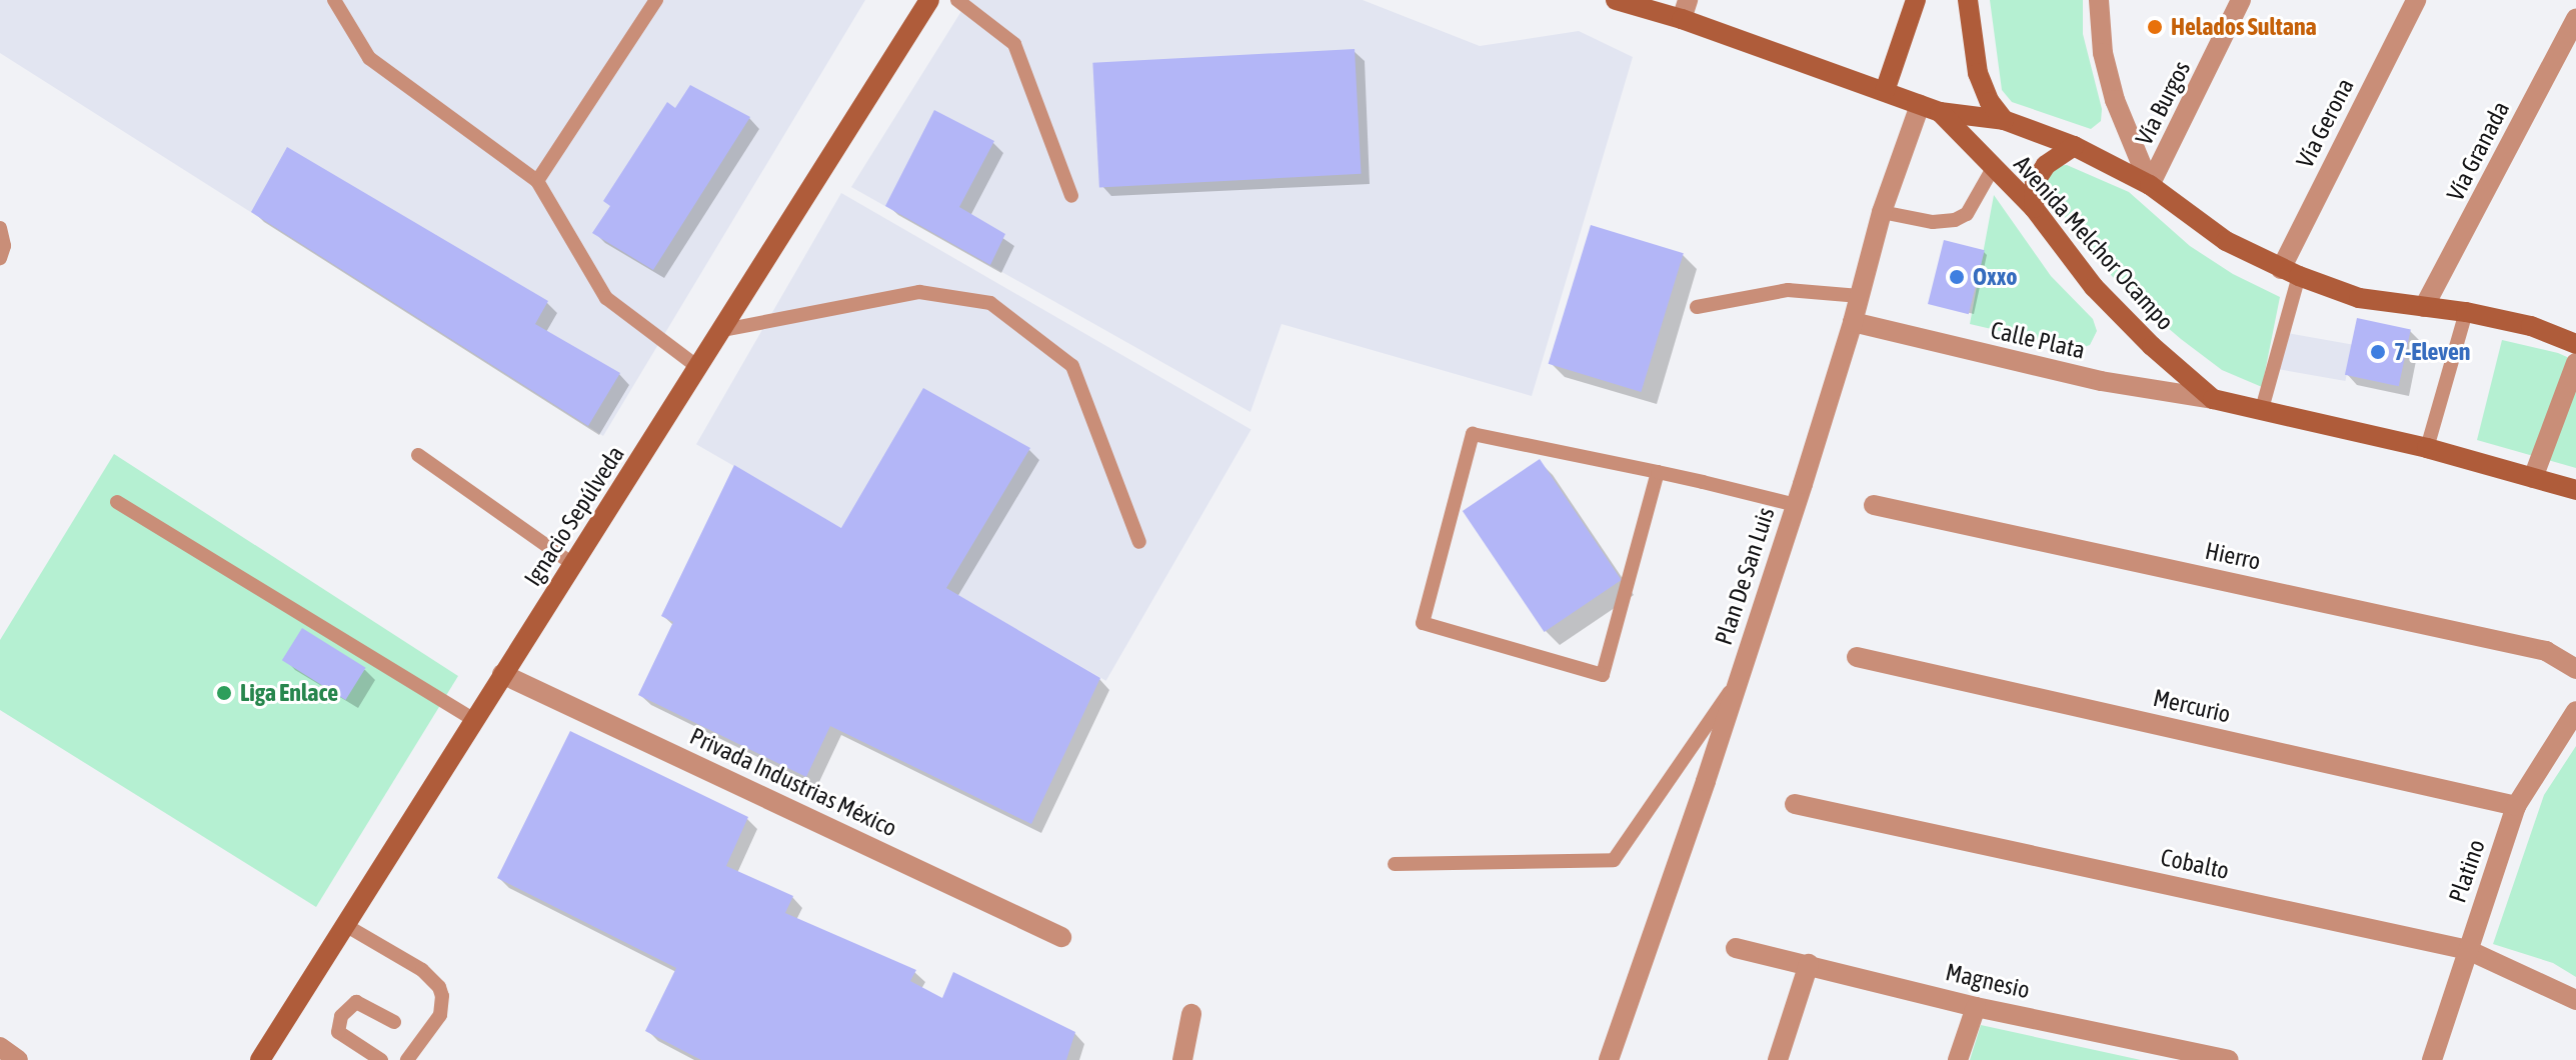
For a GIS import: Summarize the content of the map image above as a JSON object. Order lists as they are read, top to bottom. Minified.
{"streets":{"main road":["Avenida Melchor Ocampo","Ignacio Sepúlveda"],"street":["Vía Burgos","Vía Gerona","Vía Granada","Calle Plata","Hierro","Plan De San Luis","Mercurio","Privada Industrias México","Cobalto","Platino","Magnesio"]},"crossings":[["Vía Burgos","Avenida Melchor Ocampo"],["Vía Gerona","Avenida Melchor Ocampo"],["Vía Granada","Avenida Melchor Ocampo"],["Avenida Melchor Ocampo","Calle Plata"],["Calle Plata","Plan De San Luis"],["Ignacio Sepúlveda","Privada Industrias México"],["Mercurio","Platino"],["Cobalto","Platino"]],"places":["Helados Sultana","Oxxo","7-Eleven","Liga Enlace"]}
